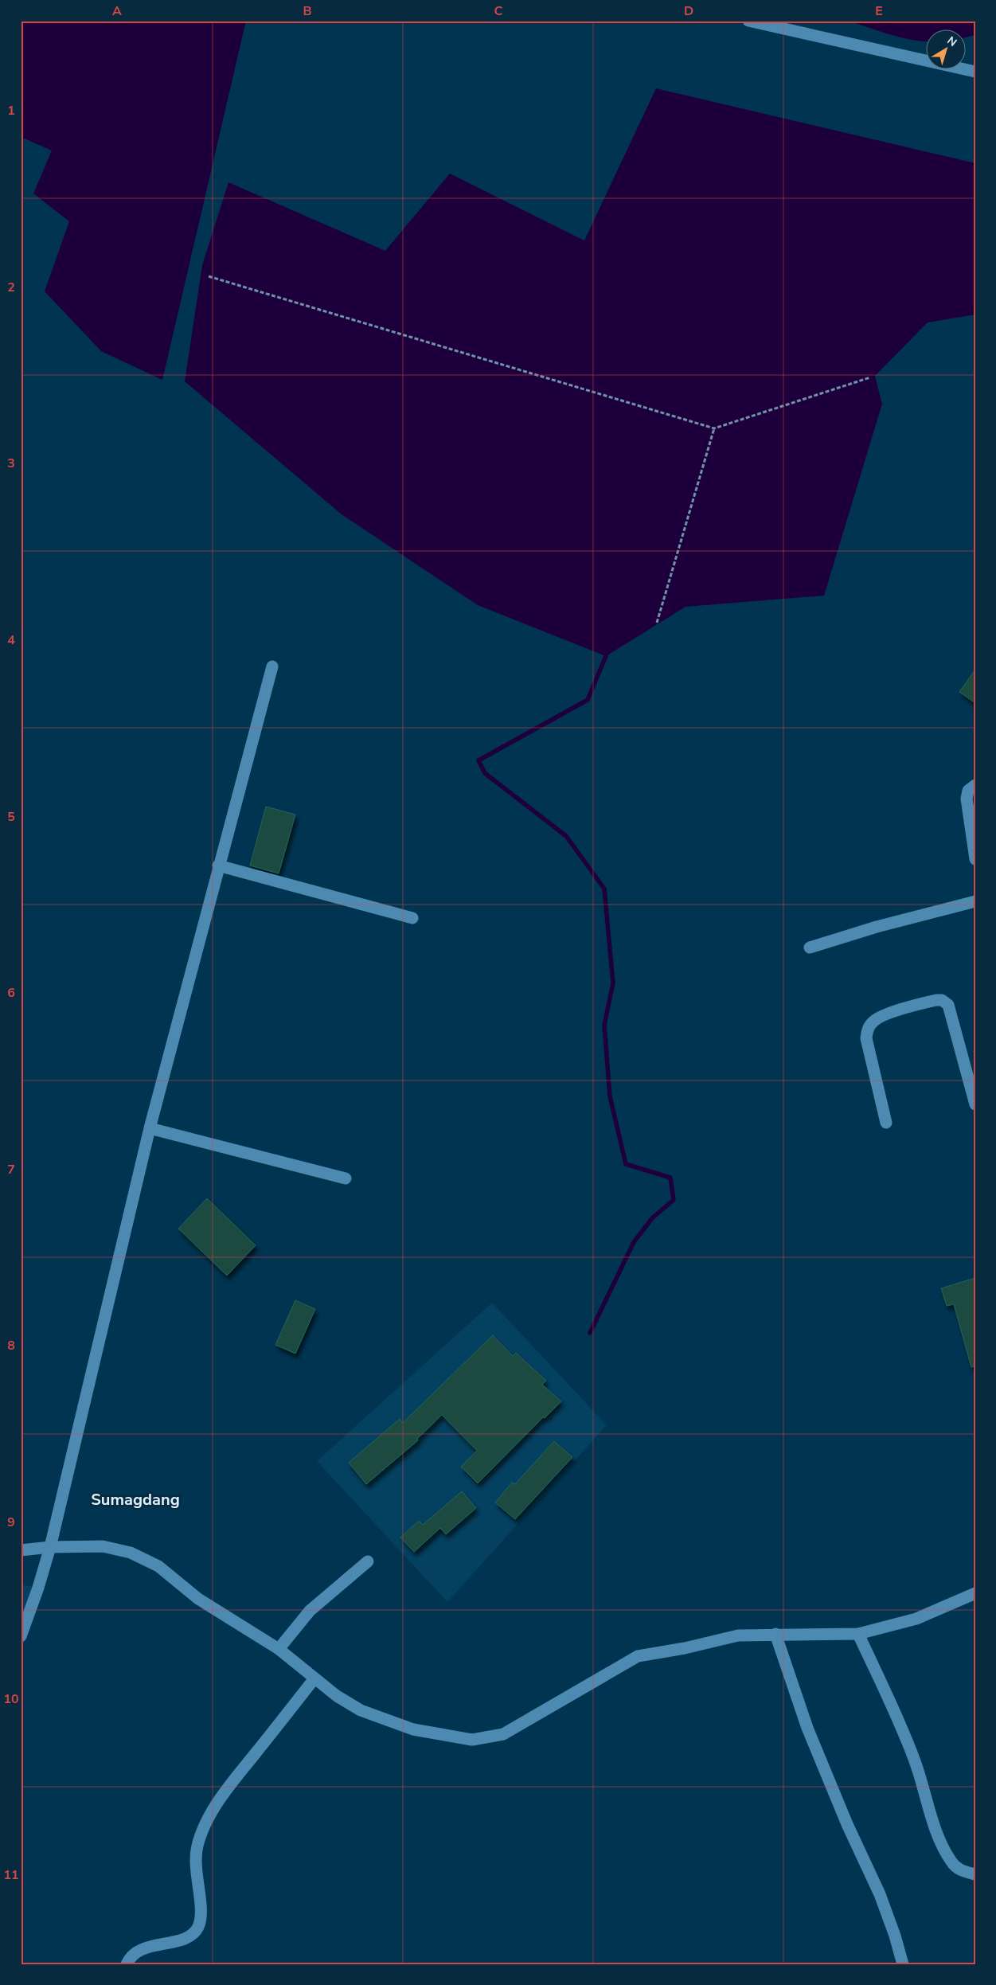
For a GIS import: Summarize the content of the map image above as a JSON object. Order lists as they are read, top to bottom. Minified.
{"districts":["Sumagdang"],"north":"top right","grid":{"columns":["A","B","C","D","E"],"rows":["1","2","3","4","5","6","7","8","9","10","11"]}}
